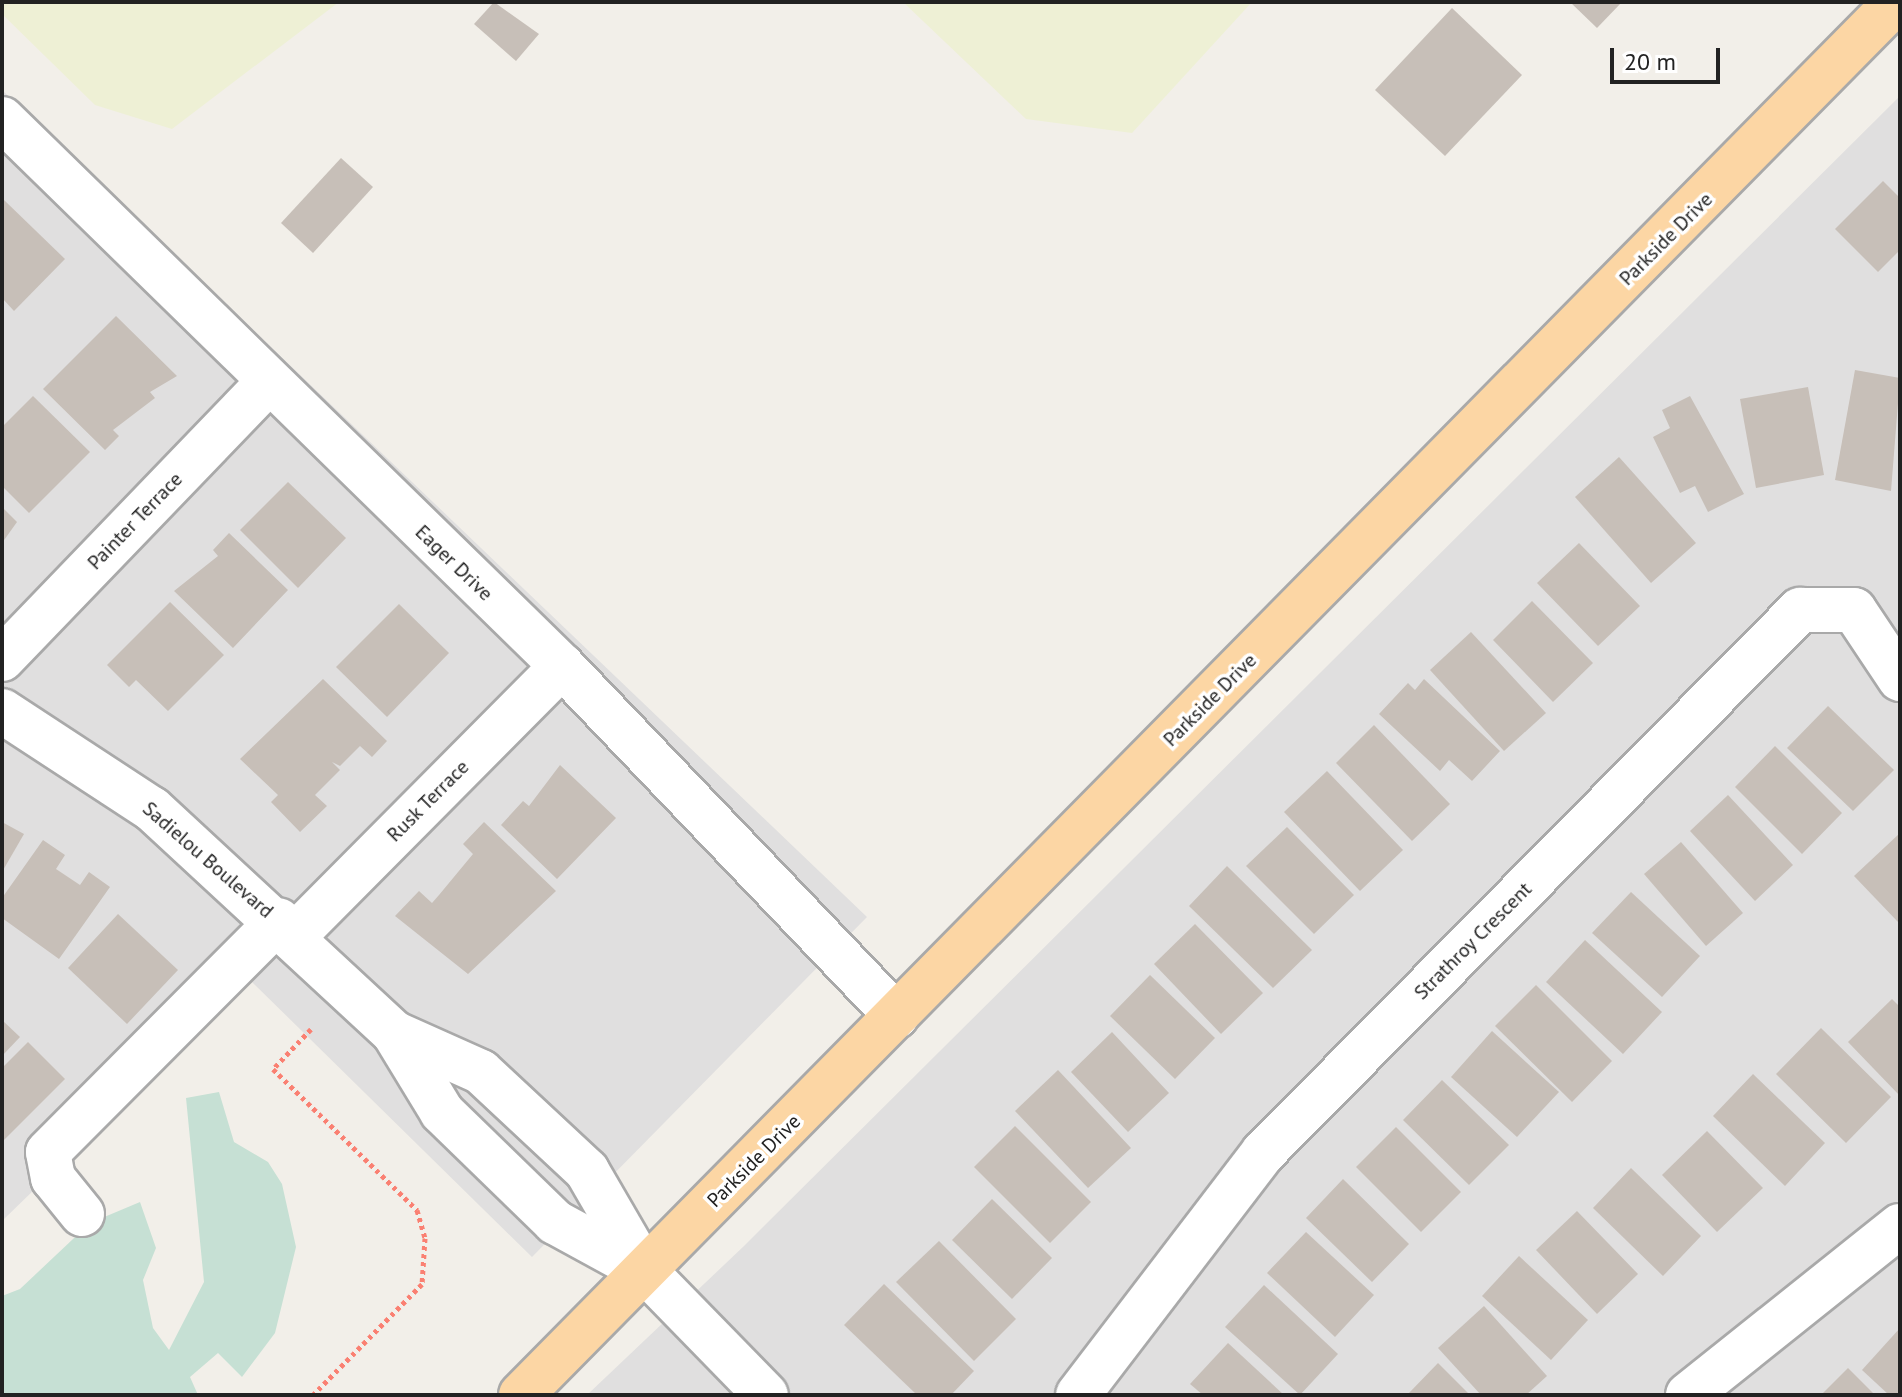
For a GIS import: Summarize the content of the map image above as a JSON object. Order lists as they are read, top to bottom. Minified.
{"streets":{"main road":["Parkside Drive"],"street":["Painter Terrace","Eager Drive","Rusk Terrace","Sadielou Boulevard","Strathroy Crescent"]},"crossings":[["Parkside Drive","Eager Drive"],["Parkside Drive","Sadielou Boulevard"],["Painter Terrace","Eager Drive"],["Eager Drive","Rusk Terrace"],["Rusk Terrace","Sadielou Boulevard"]],"scale_bar":"20 m"}
